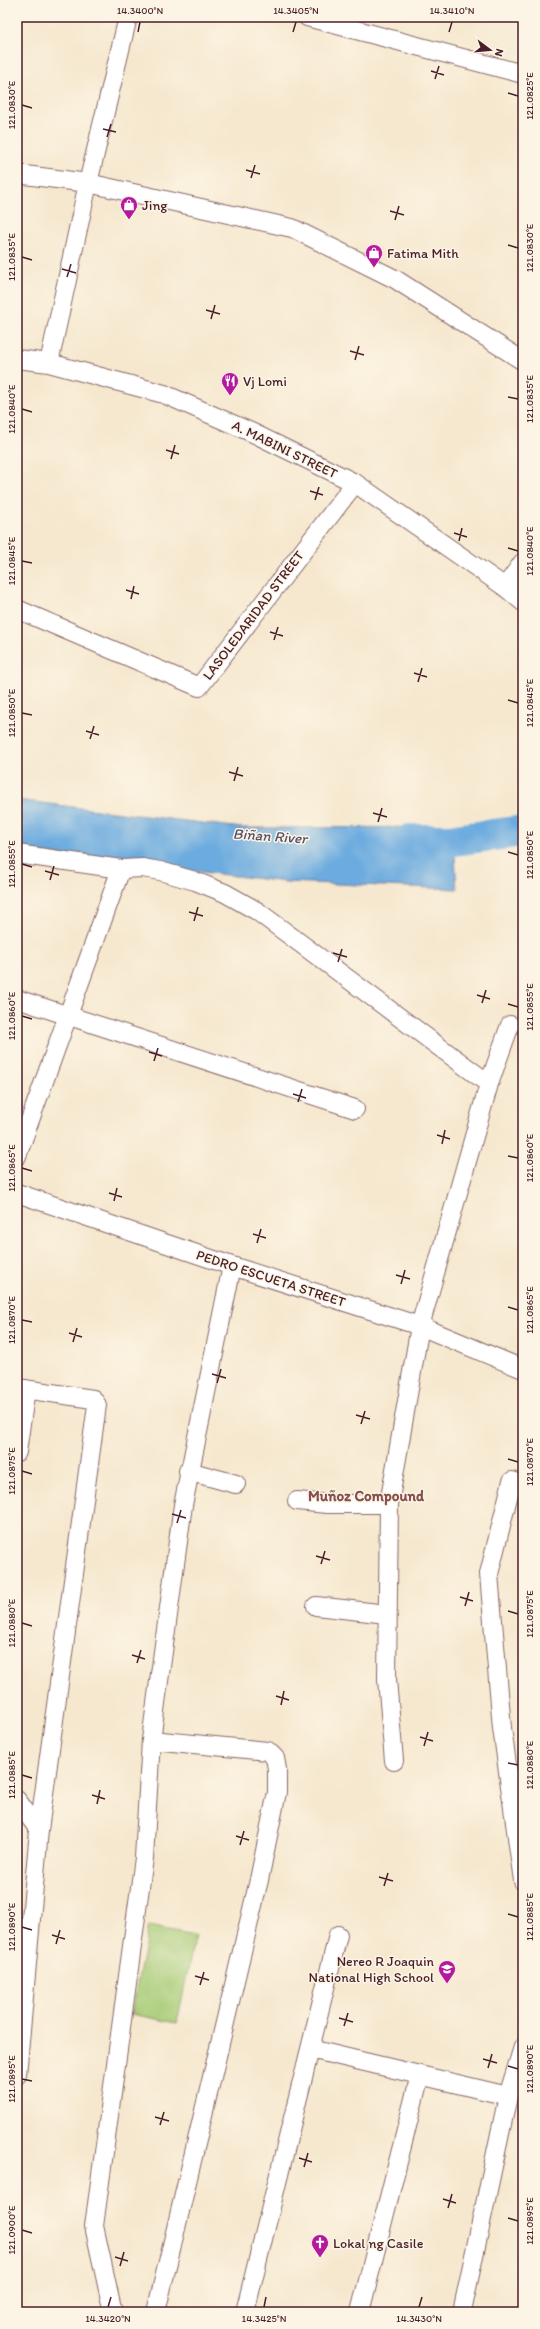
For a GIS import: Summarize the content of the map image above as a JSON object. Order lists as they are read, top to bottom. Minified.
{"streets":{"street":["A. MABINI STREET","LASOLEDARIDAD STREET","PEDRO ESCUETA STREET"]},"crossings":[["A. MABINI STREET","LASOLEDARIDAD STREET"]],"districts":["Muñoz Compound"],"water":["Biñan River"],"places":{"shop":["Jing","Fatima Mith"],"restaurant":["Vj Lomi"],"school or university":["Nereo R Joaquin National High School"],"church":["Lokal ng Casile"]},"north":"right","coordinates":["14.3400°N","14.3405°N","14.3410°N","121.0825°E","121.0830°E","121.0835°E","121.0840°E","121.0845°E","121.0850°E","121.0855°E","121.0860°E","121.0865°E","121.0870°E","121.0875°E","121.0880°E","121.0885°E","121.0890°E","121.0895°E","121.0900°E","14.3420°N","14.3425°N","14.3430°N"]}
